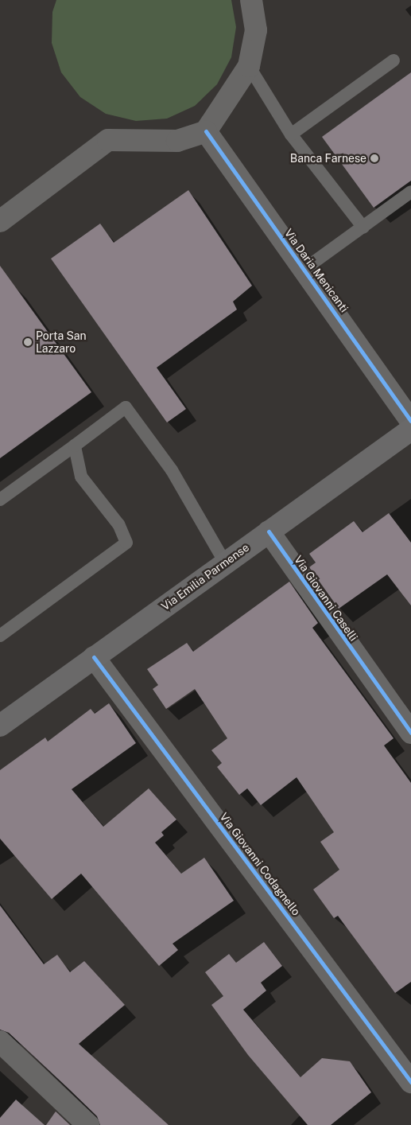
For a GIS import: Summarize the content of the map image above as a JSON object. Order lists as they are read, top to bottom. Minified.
{"streets":{"main road":["Via Emilia Parmense"],"street":["Via Daria Menicanti","Via Giovanni Caselli","Via Giovanni Codagnello"]},"crossings":[["Via Emilia Parmense","Via Giovanni Caselli"],["Via Emilia Parmense","Via Giovanni Codagnello"]],"places":["Banca Farnese","Porta San Lazzaro"]}
